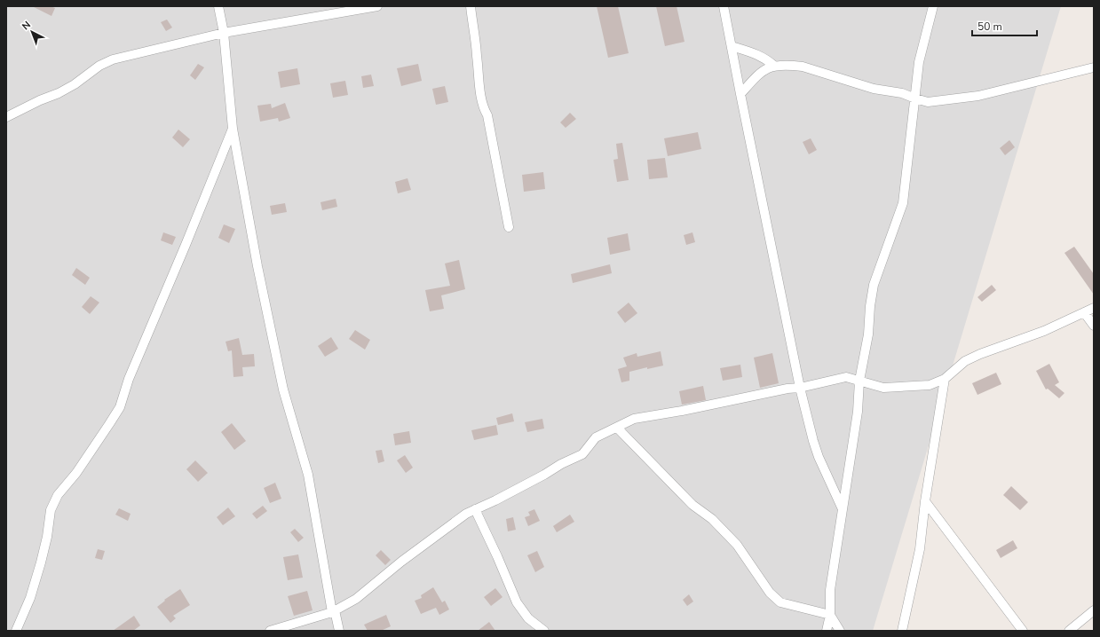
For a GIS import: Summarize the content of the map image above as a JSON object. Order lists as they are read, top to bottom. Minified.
{"scale_bar":"50 m","north":"top left"}
